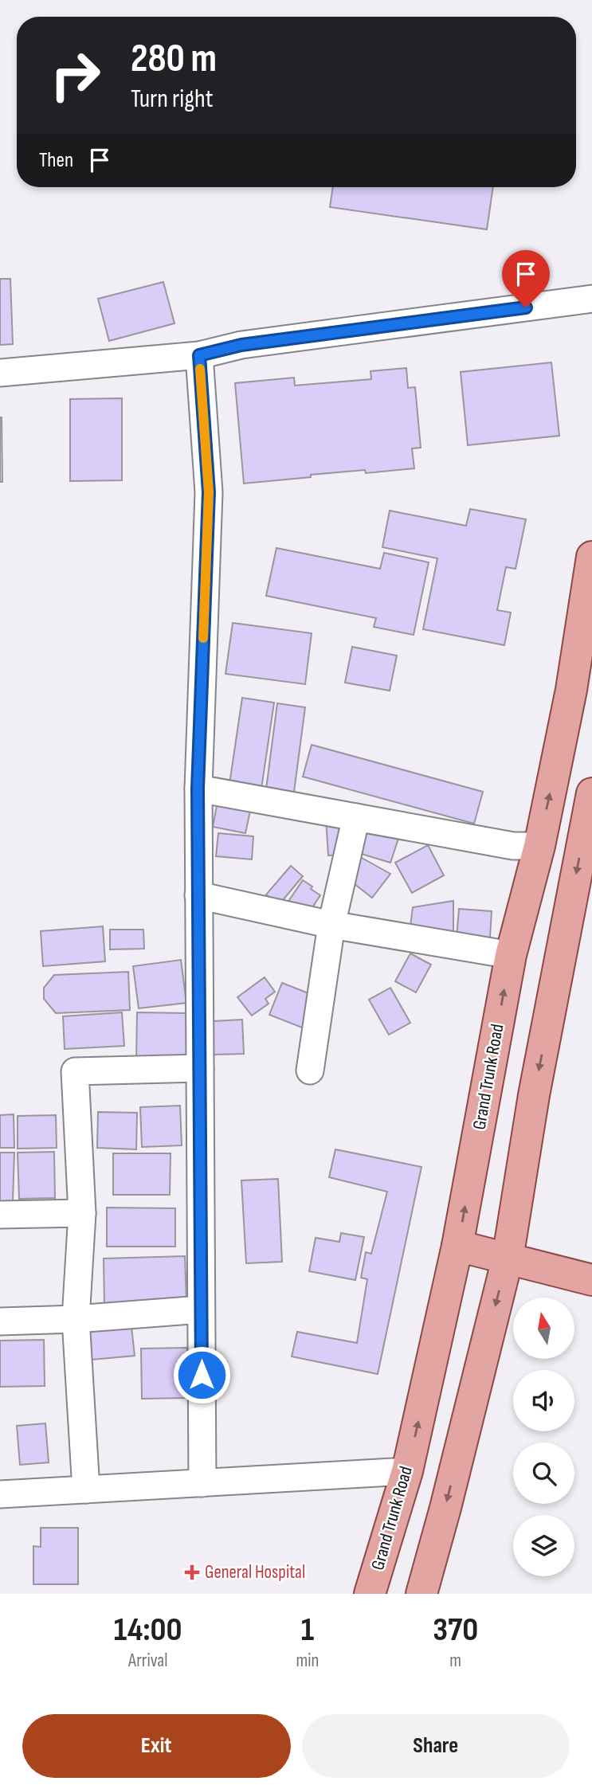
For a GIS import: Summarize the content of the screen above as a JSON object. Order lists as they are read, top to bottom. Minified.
{"streets":{"main road":["Grand Trunk Road"]},"places":{"health":["General Hospital"]},"north":"top","page":{"turn":["280 m","Turn right"],"then":"Then","eta":["14:00","Arrival","1","min","370","m"],"buttons":["Exit","Share"]}}
